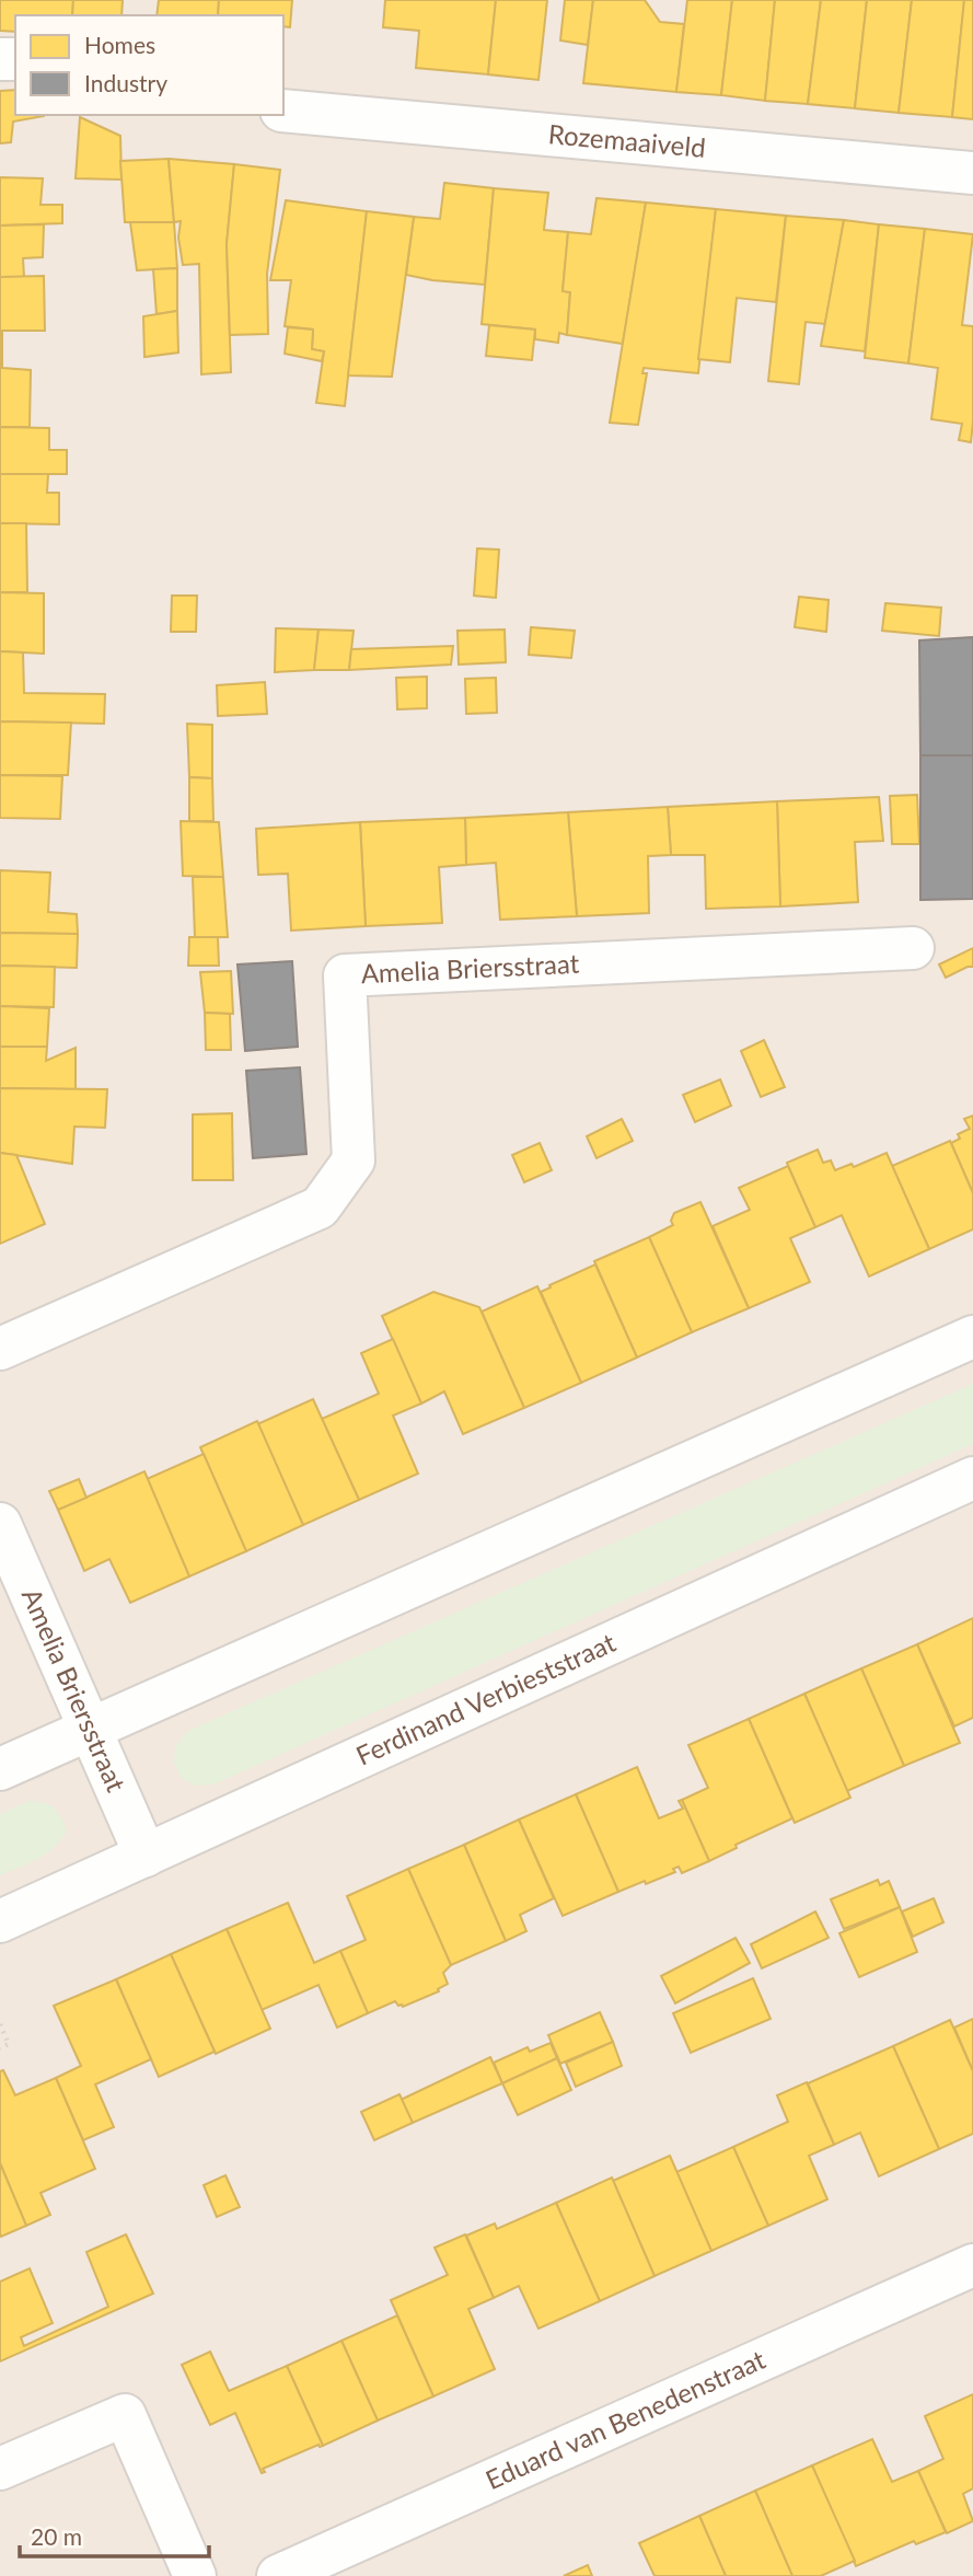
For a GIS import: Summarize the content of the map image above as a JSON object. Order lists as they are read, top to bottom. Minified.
{"streets":{"street":["Rozemaaiveld","Amelia Briersstraat","Ferdinand Verbieststraat","Eduard van Benedenstraat"]},"crossings":[["Amelia Briersstraat","Ferdinand Verbieststraat"]],"legend":["Homes","Industry"],"scale_bar":"20 m"}
